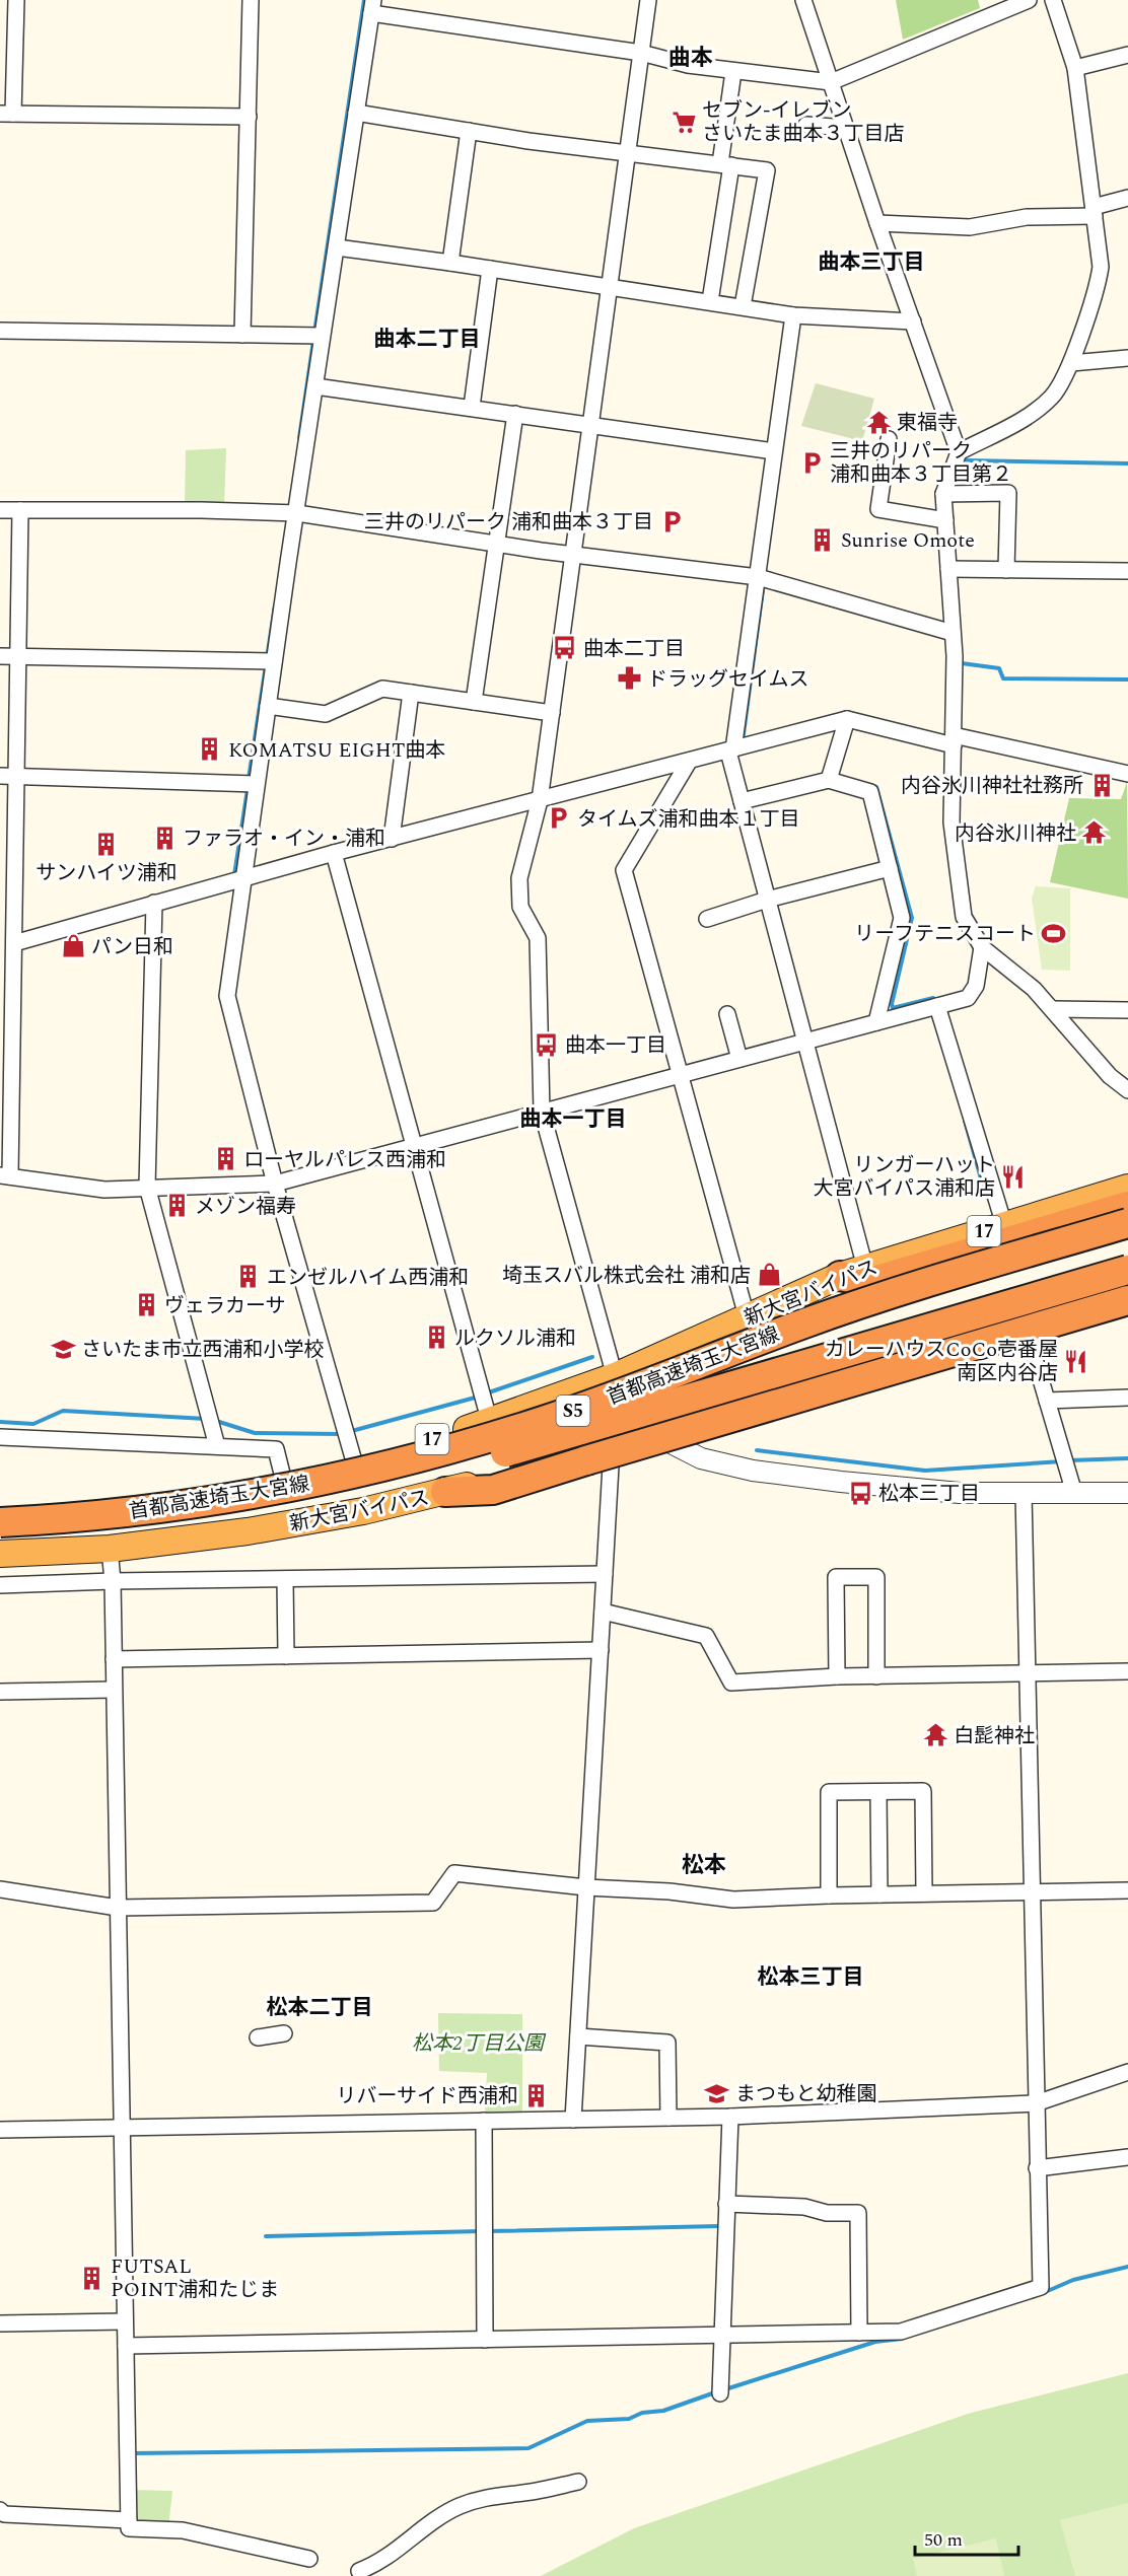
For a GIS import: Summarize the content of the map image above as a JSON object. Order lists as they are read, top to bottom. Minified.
{"streets":{"highway":["17","新大宮バイパス","首都高速埼玉大宮線","S5"]},"crossings":[["17","新大宮バイパス"]],"districts":["曲本","曲本三丁目","曲本二丁目","曲本一丁目","松本","松本三丁目","松本二丁目"],"parks":["松本2丁目公園"],"places":{"supermarket":["セブン-イレブン さいたま曲本３丁目店"],"temple":["東福寺","内谷氷川神社","白髭神社"],"parking":["三井のリパーク 浦和曲本３丁目第２","三井のリパーク 浦和曲本３丁目","タイムズ浦和曲本１丁目"],"building":["Sunrise Omote","KOMATSU EIGHT曲本","内谷氷川神社社務所","ファラオ・イン・浦和","サンハイツ浦和","ローヤルパレス西浦和","メゾン福寿","エンゼルハイム西浦和","ヴェラカーサ","ルクソル浦和","リバーサイド西浦和","FUTSAL POINT浦和たじま"],"bus stop":["曲本二丁目","曲本一丁目","松本三丁目"],"pharmacy":["ドラッグセイムス"],"sports":["リーフテニスコート"],"shop":["パン日和","埼玉スバル株式会社 浦和店"],"restaurant":["リンガーハット 大宮バイパス浦和店","カレーハウスCoCo壱番屋 南区内谷店"],"school or university":["さいたま市立西浦和小学校","まつもと幼稚園"]},"scale_bar":"50 m"}
